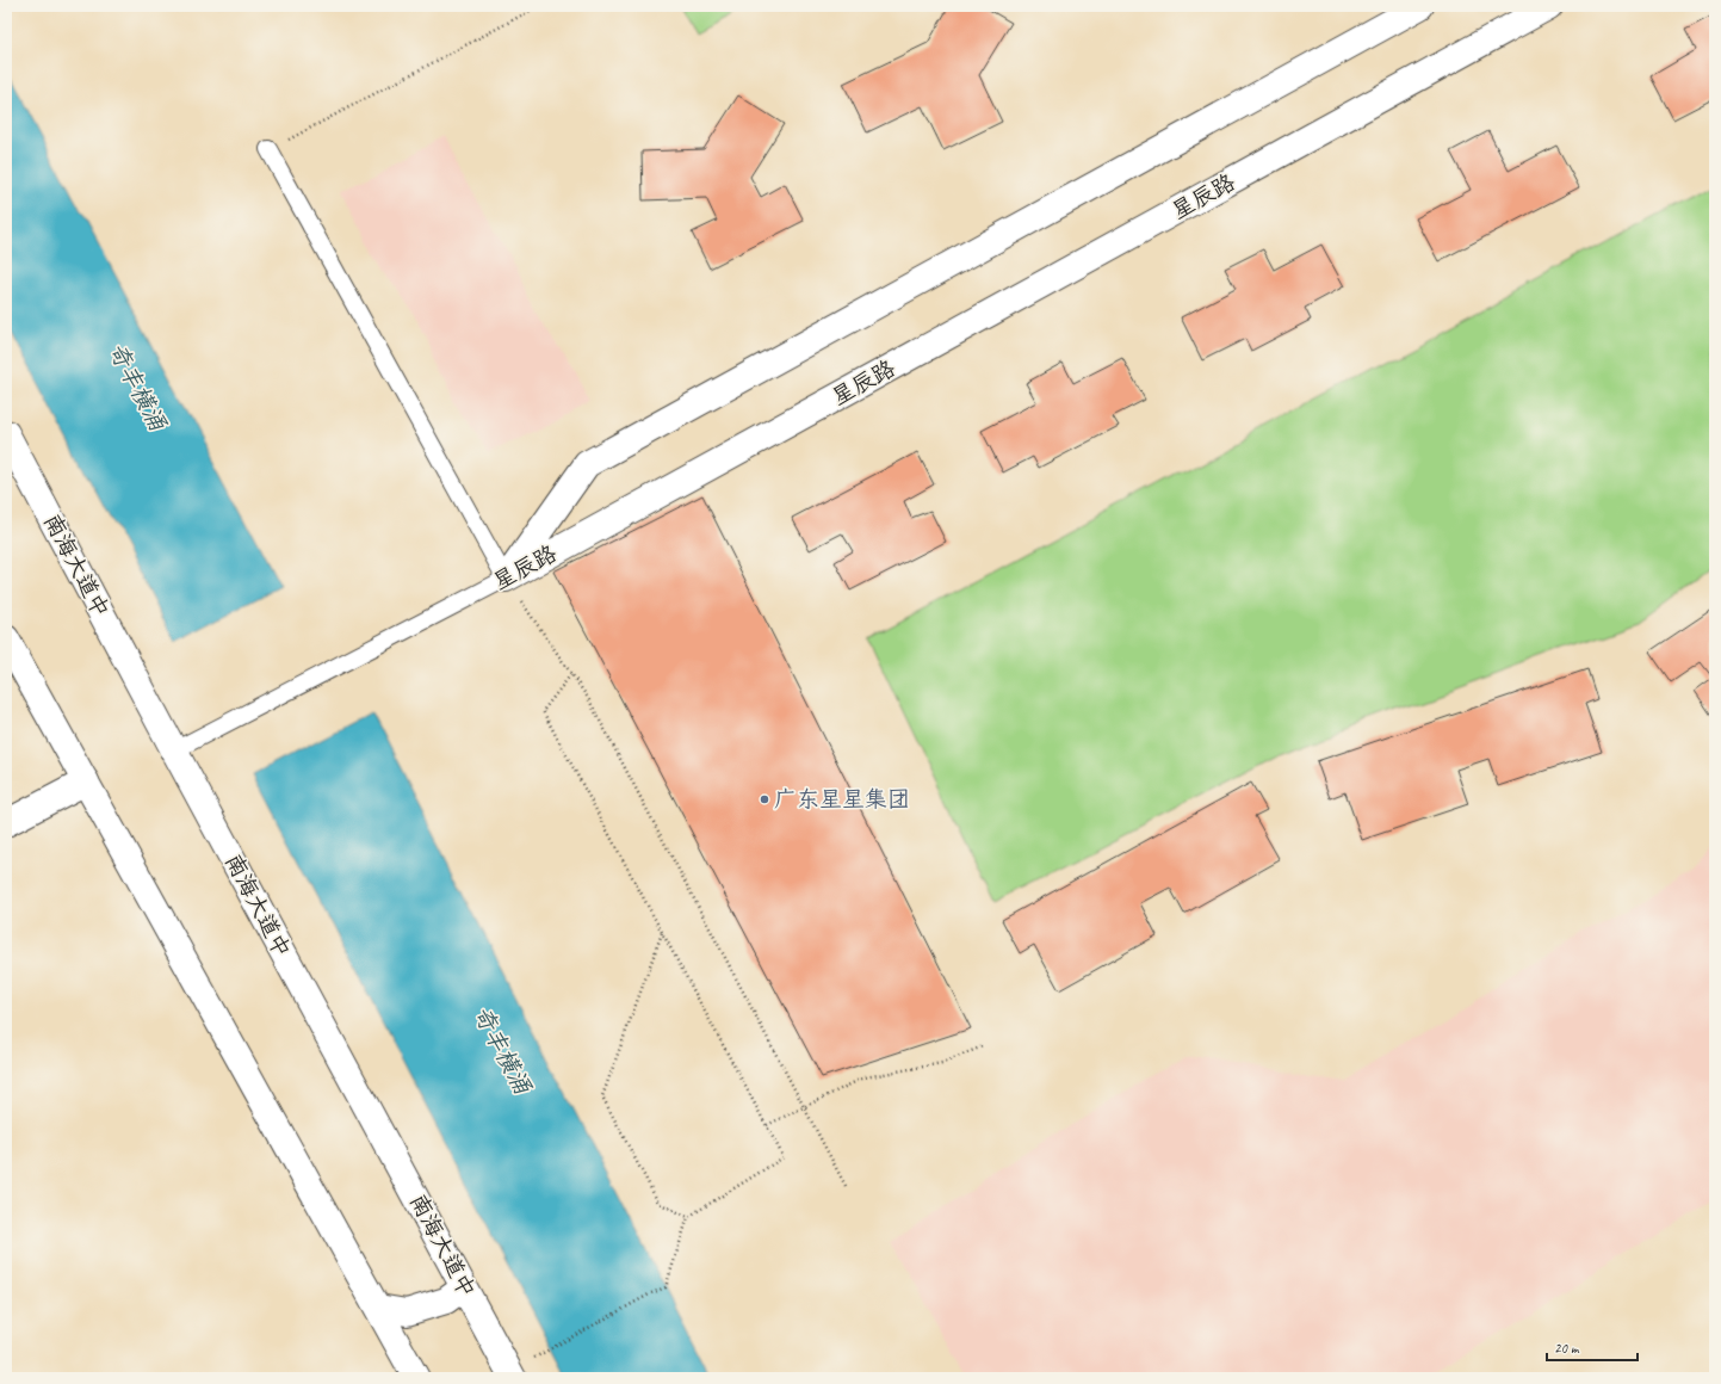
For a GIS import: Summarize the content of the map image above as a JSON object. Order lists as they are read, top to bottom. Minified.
{"streets":{"main road":["星辰路","南海大道中"]},"crossings":[["星辰路","南海大道中"]],"water":["奇丰横涌"],"places":["广东星星集团"],"scale_bar":"20 m"}
